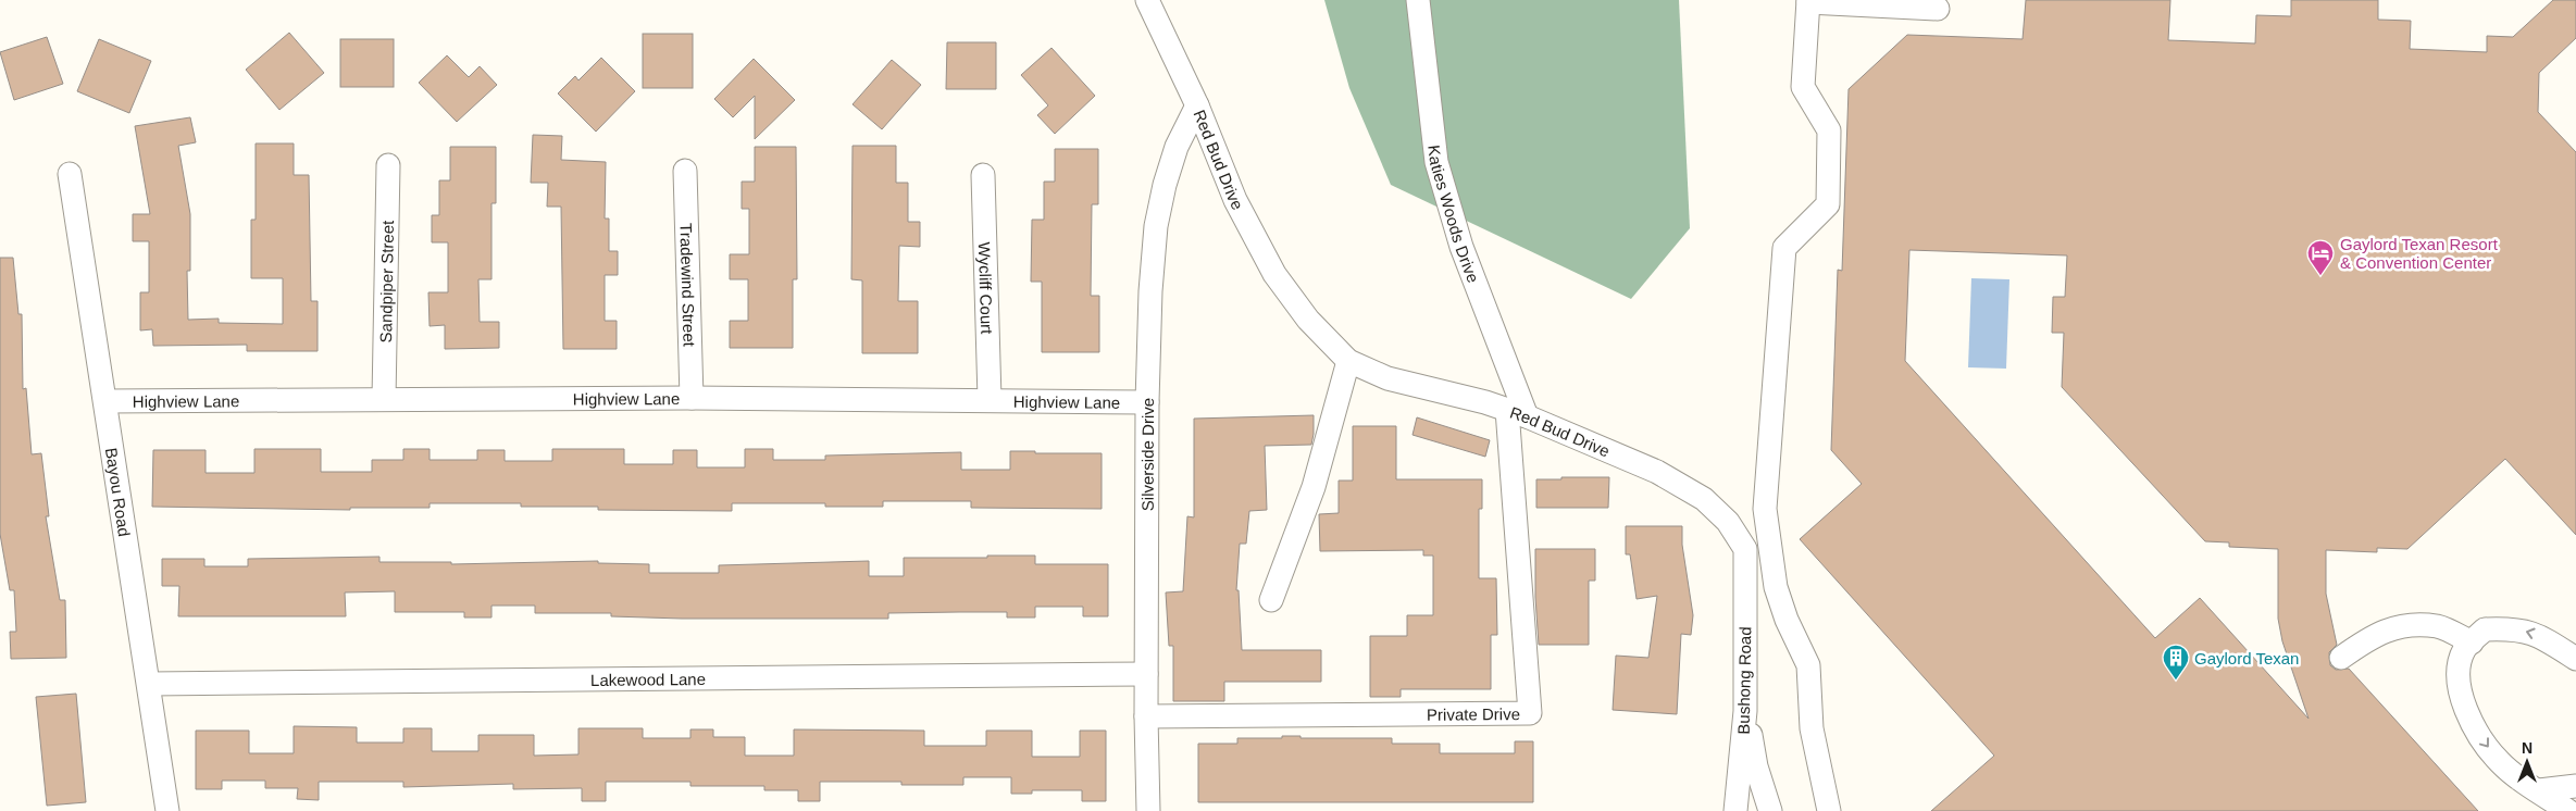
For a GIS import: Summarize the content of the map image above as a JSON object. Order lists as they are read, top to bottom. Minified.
{"streets":{"street":["Red Bud Drive","Katies Woods Drive","Sandpiper Street","Tradewind Street","Wycliff Court","Highview Lane","Silverside Drive","Bayou Road","Lakewood Lane","Bushong Road","Private Drive"]},"crossings":[["Red Bud Drive","Katies Woods Drive"],["Red Bud Drive","Silverside Drive"],["Red Bud Drive","Bushong Road"],["Red Bud Drive","Private Drive"],["Katies Woods Drive","Private Drive"],["Sandpiper Street","Highview Lane"],["Tradewind Street","Highview Lane"],["Wycliff Court","Highview Lane"],["Highview Lane","Silverside Drive"],["Highview Lane","Bayou Road"],["Silverside Drive","Lakewood Lane"],["Silverside Drive","Private Drive"],["Bayou Road","Lakewood Lane"]],"places":{"hotel":["Gaylord Texan Resort & Convention Center"],"building":["Gaylord Texan"]},"north":"top"}
